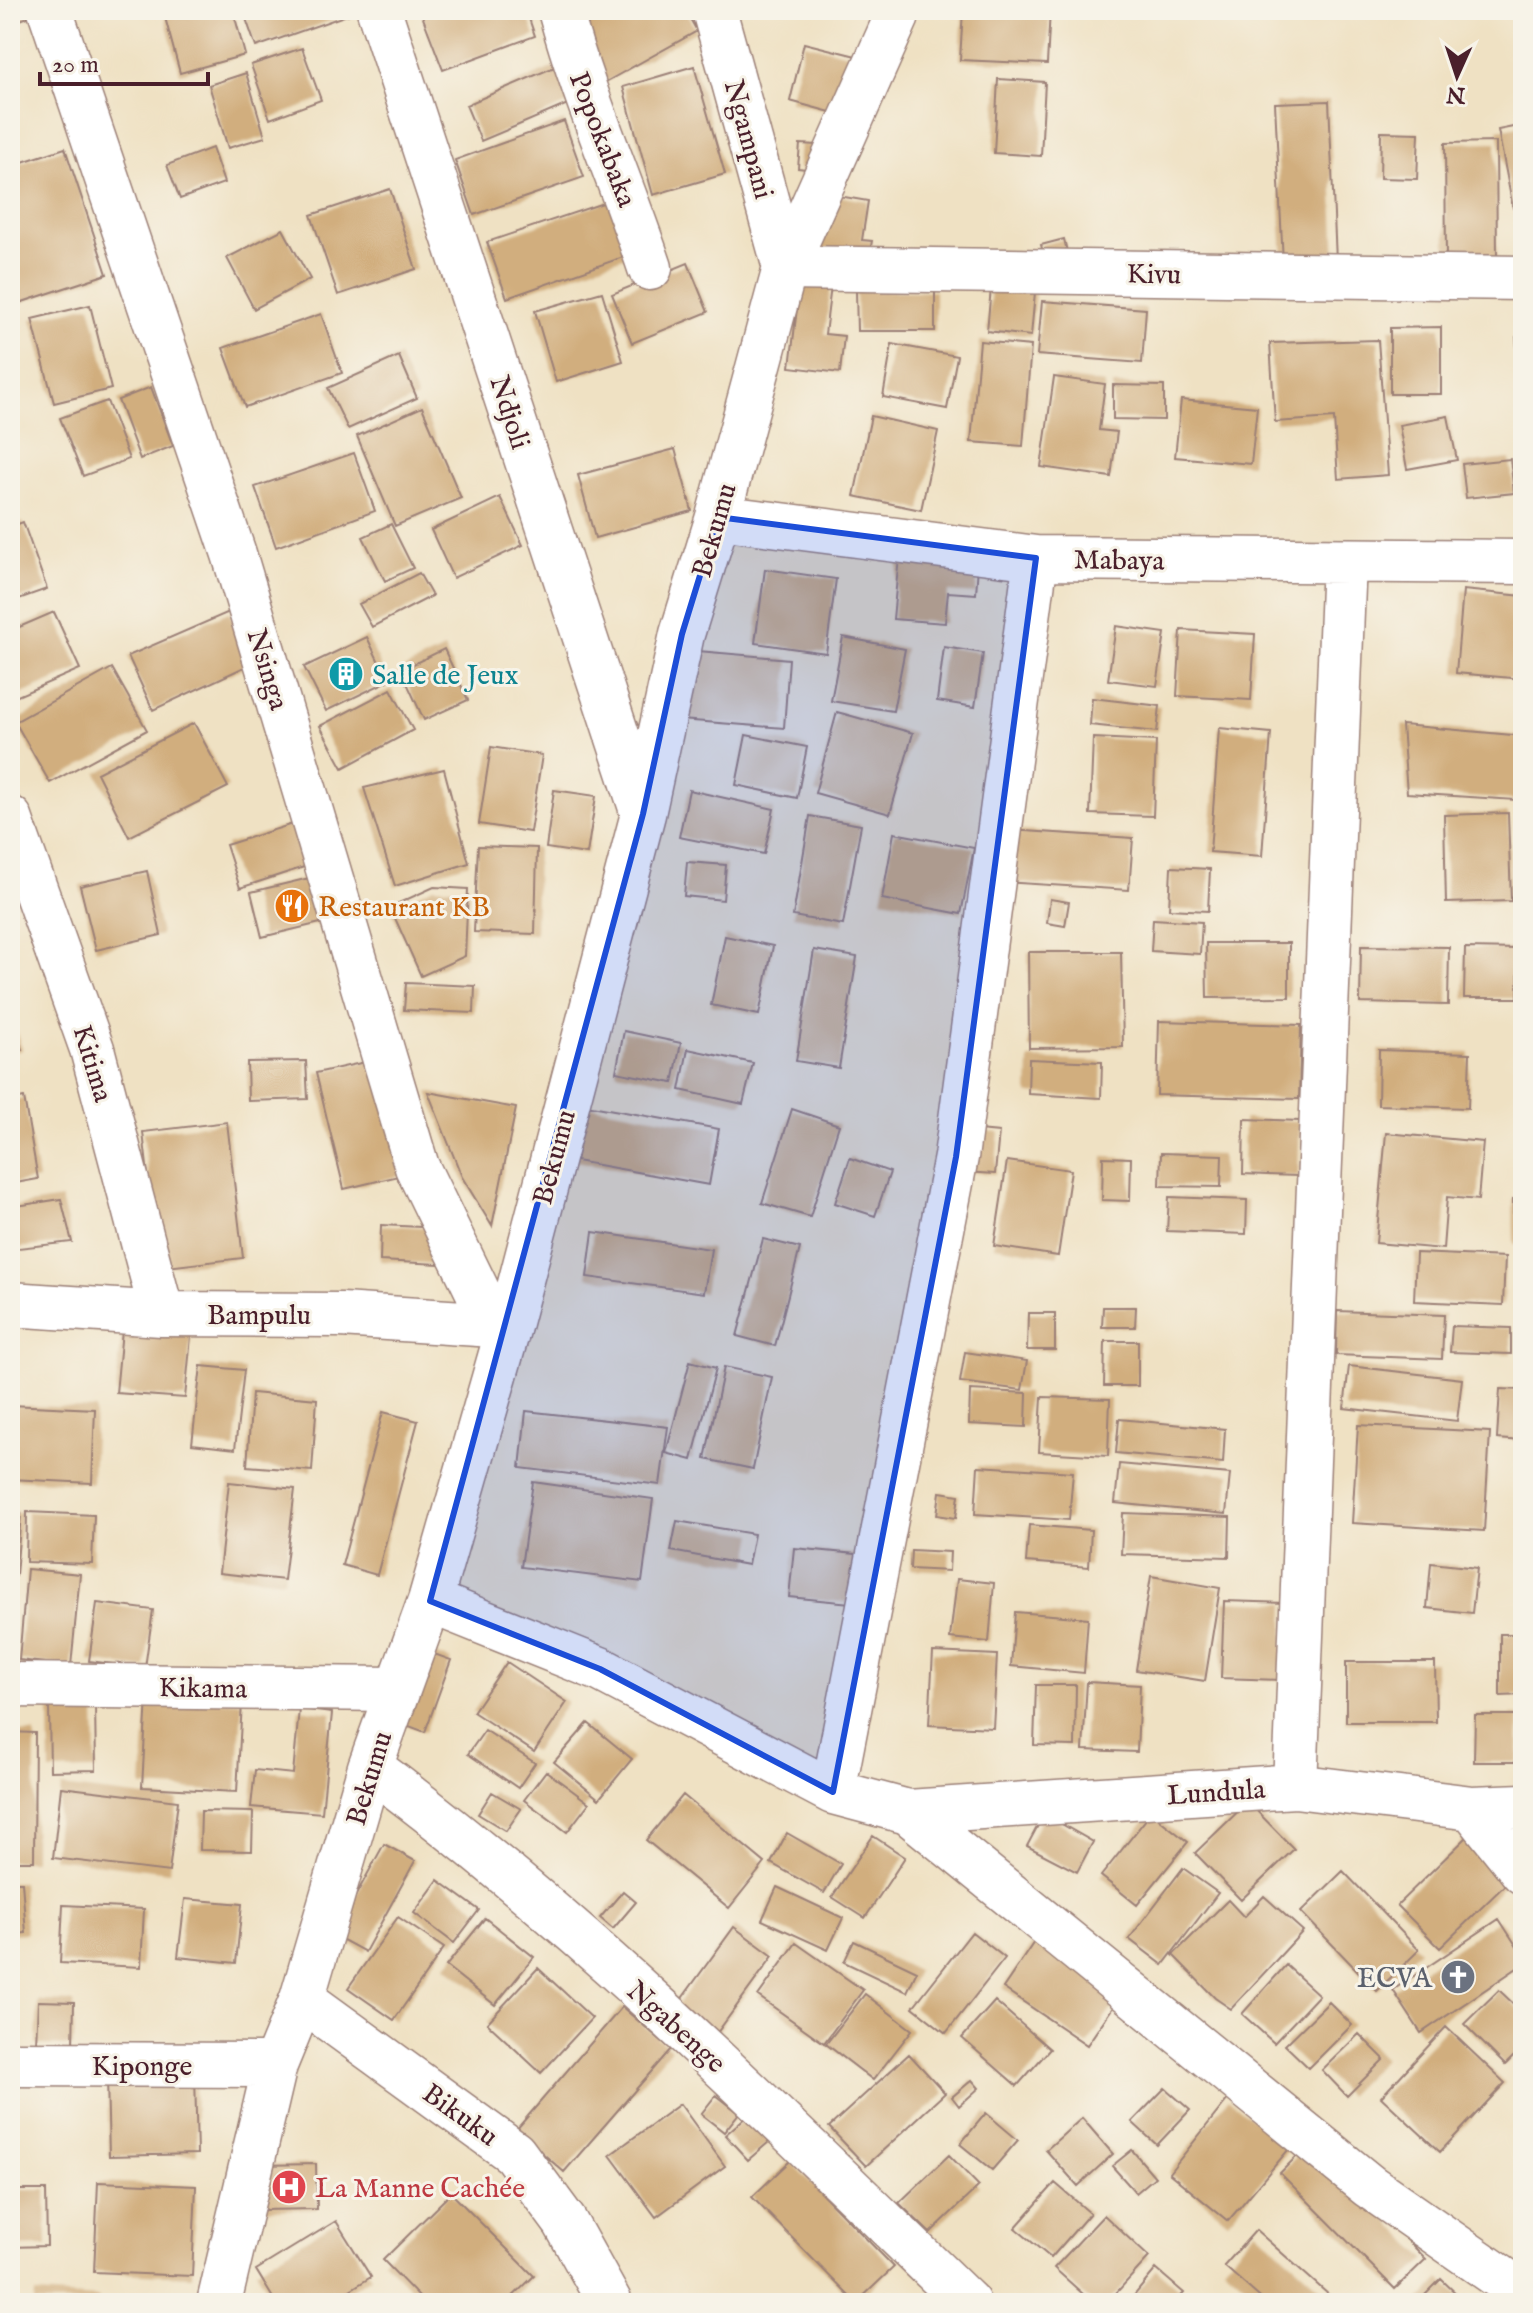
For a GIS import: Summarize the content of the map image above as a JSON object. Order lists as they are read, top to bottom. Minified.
{"streets":{"street":["Popokabaka","Ngampani","Kivu","Ndjoli","Bekumu","Mabaya","Nsinga","Kitima","Bampulu","Kikama","Lundula","Ngabenge","Kiponge","Bikuku"]},"crossings":[["Ngampani","Kivu"],["Ngampani","Bekumu"],["Kivu","Bekumu"],["Ndjoli","Bekumu"],["Bekumu","Mabaya"],["Bekumu","Nsinga"],["Bekumu","Bampulu"],["Bekumu","Kikama"],["Bekumu","Ngabenge"],["Bekumu","Kiponge"],["Bekumu","Bikuku"],["Nsinga","Bampulu"],["Kitima","Bampulu"]],"places":{"building":["Salle de Jeux"],"restaurant":["Restaurant KB"],"church":["ECVA"],"hospital":["La Manne Cachée"]},"scale_bar":"20 m","north":"bottom"}
